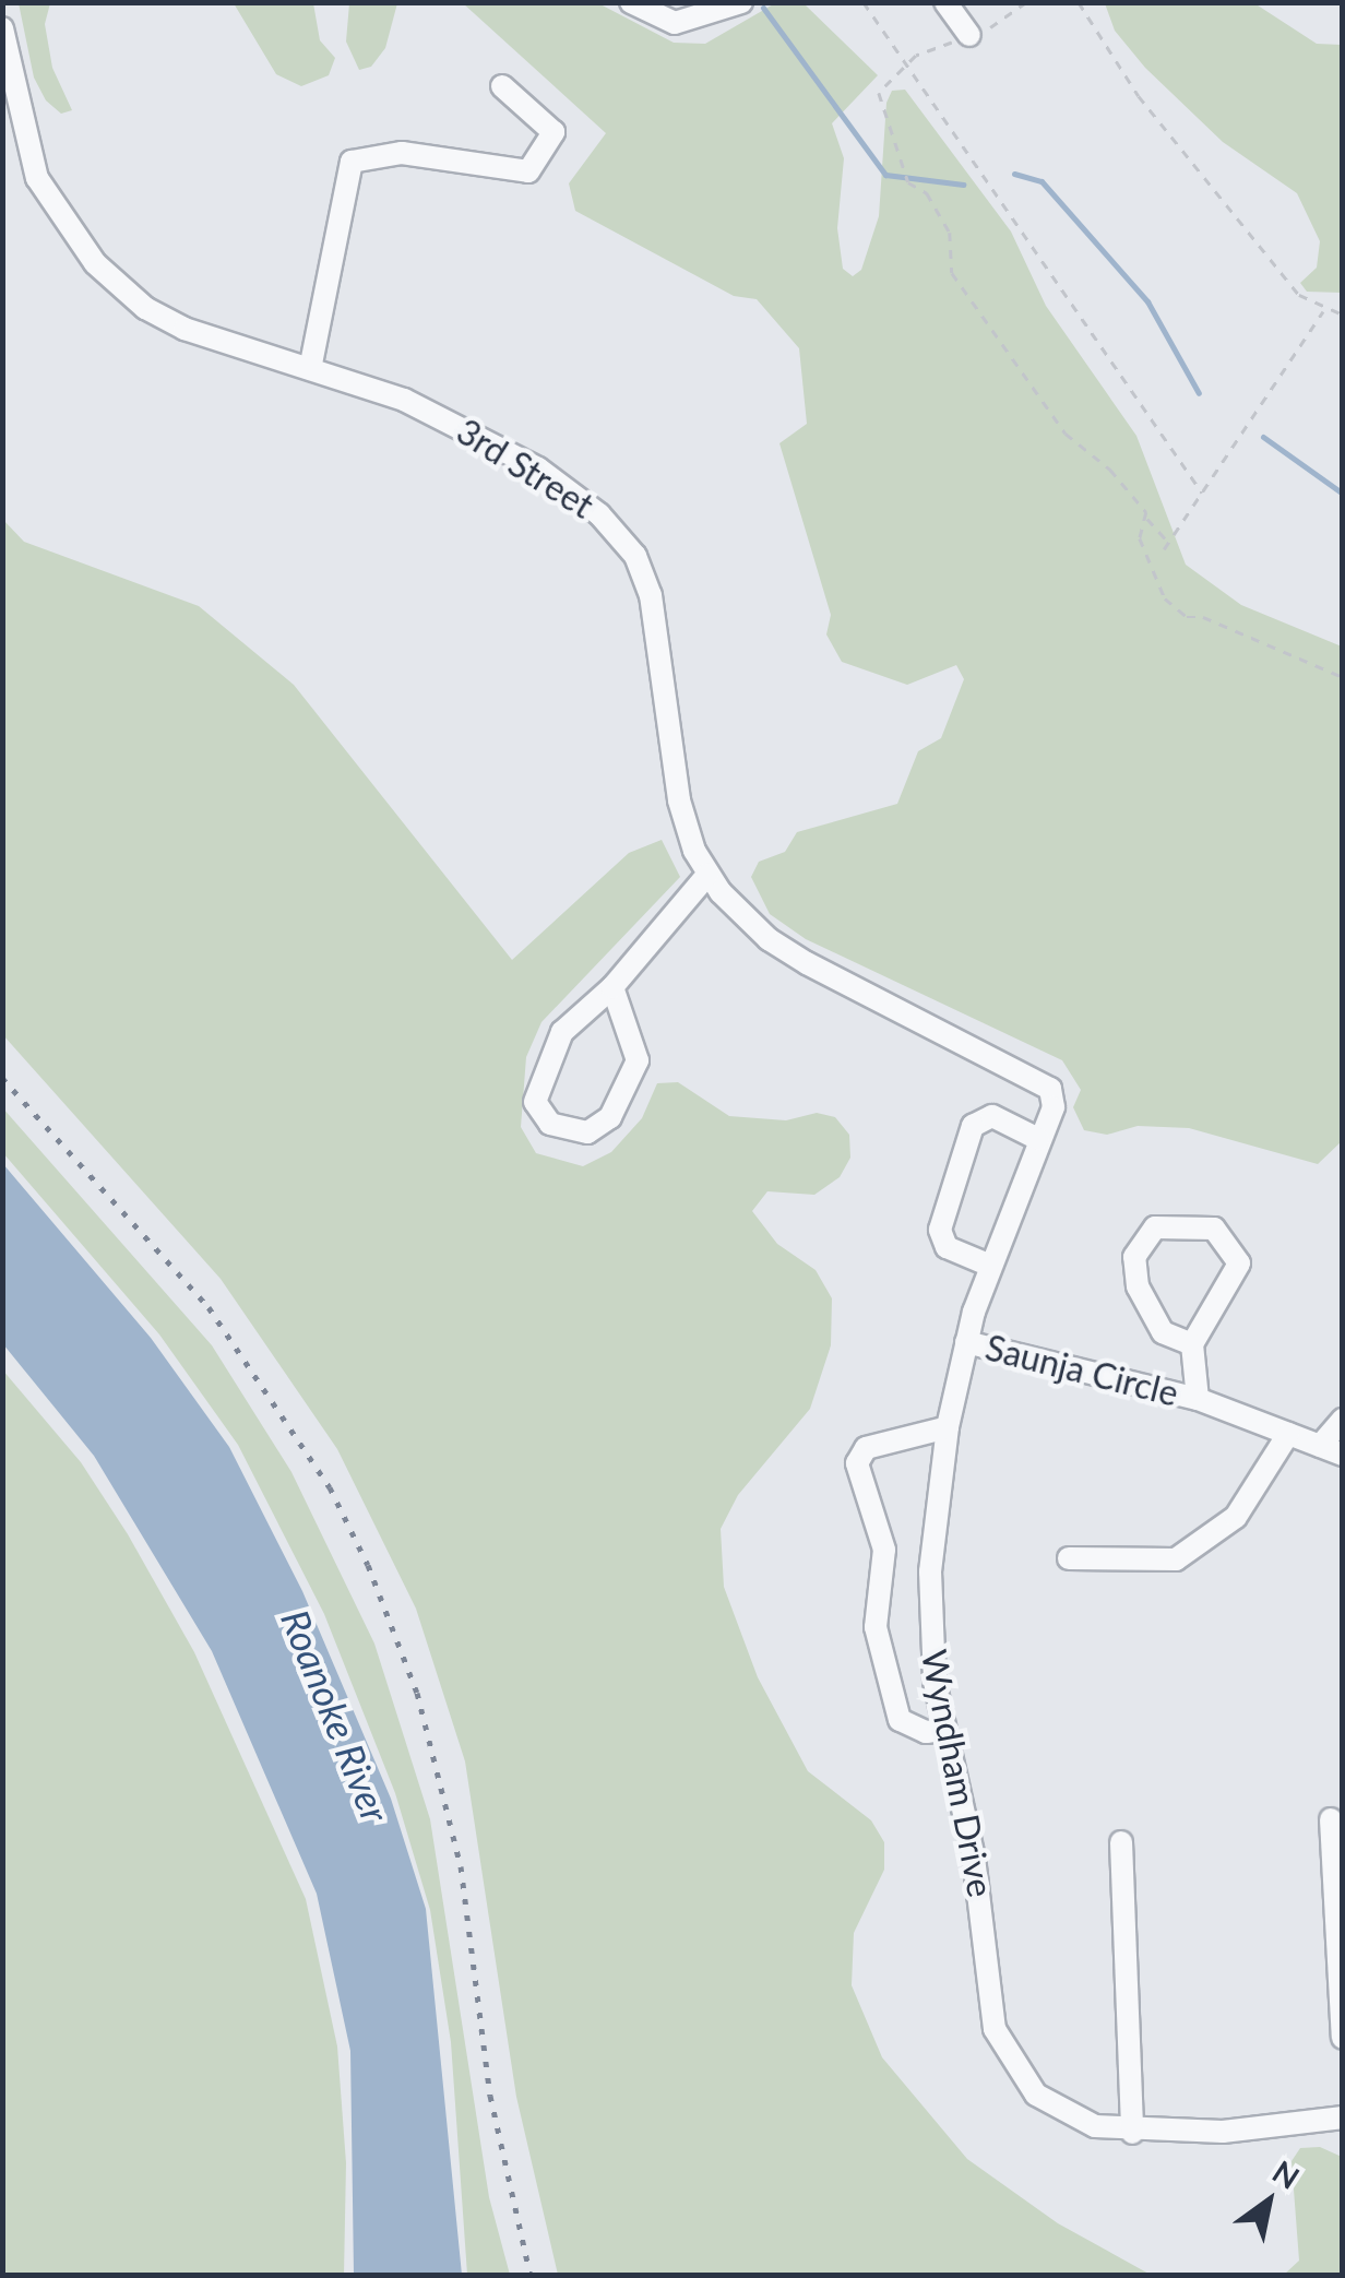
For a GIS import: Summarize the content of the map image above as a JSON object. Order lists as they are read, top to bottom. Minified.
{"streets":{"street":["3rd Street","Saunja Circle","Wyndham Drive"]},"crossings":[["3rd Street","Wyndham Drive"],["Saunja Circle","Wyndham Drive"]],"water":["Roanoke River"],"north":"top right"}
